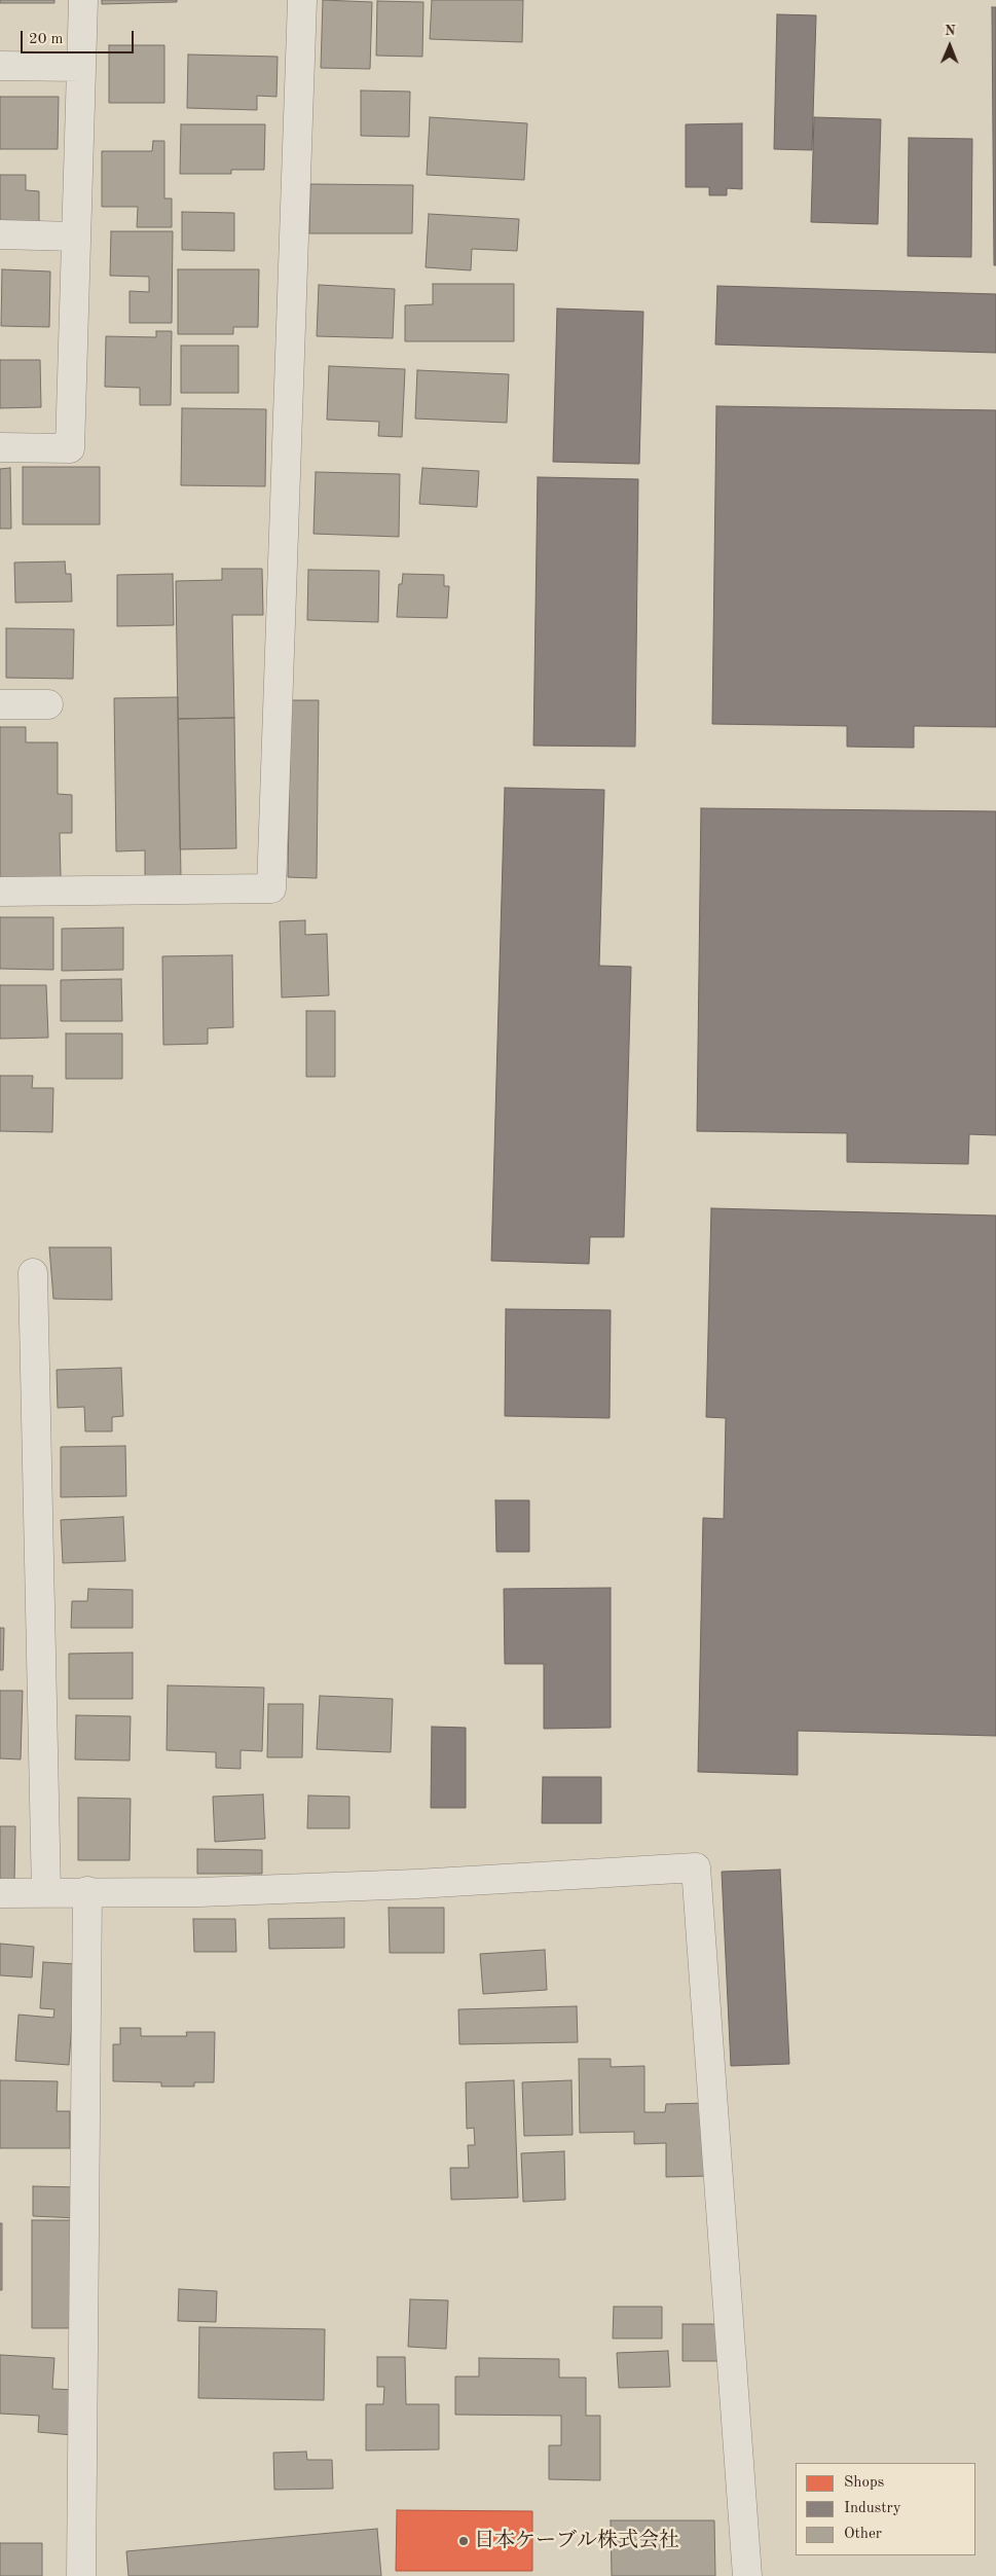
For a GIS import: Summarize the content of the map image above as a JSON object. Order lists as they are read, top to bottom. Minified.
{"places":["日本ケーブル株式会社"],"legend":["Shops","Industry","Other"],"scale_bar":"20 m","north":"top"}
